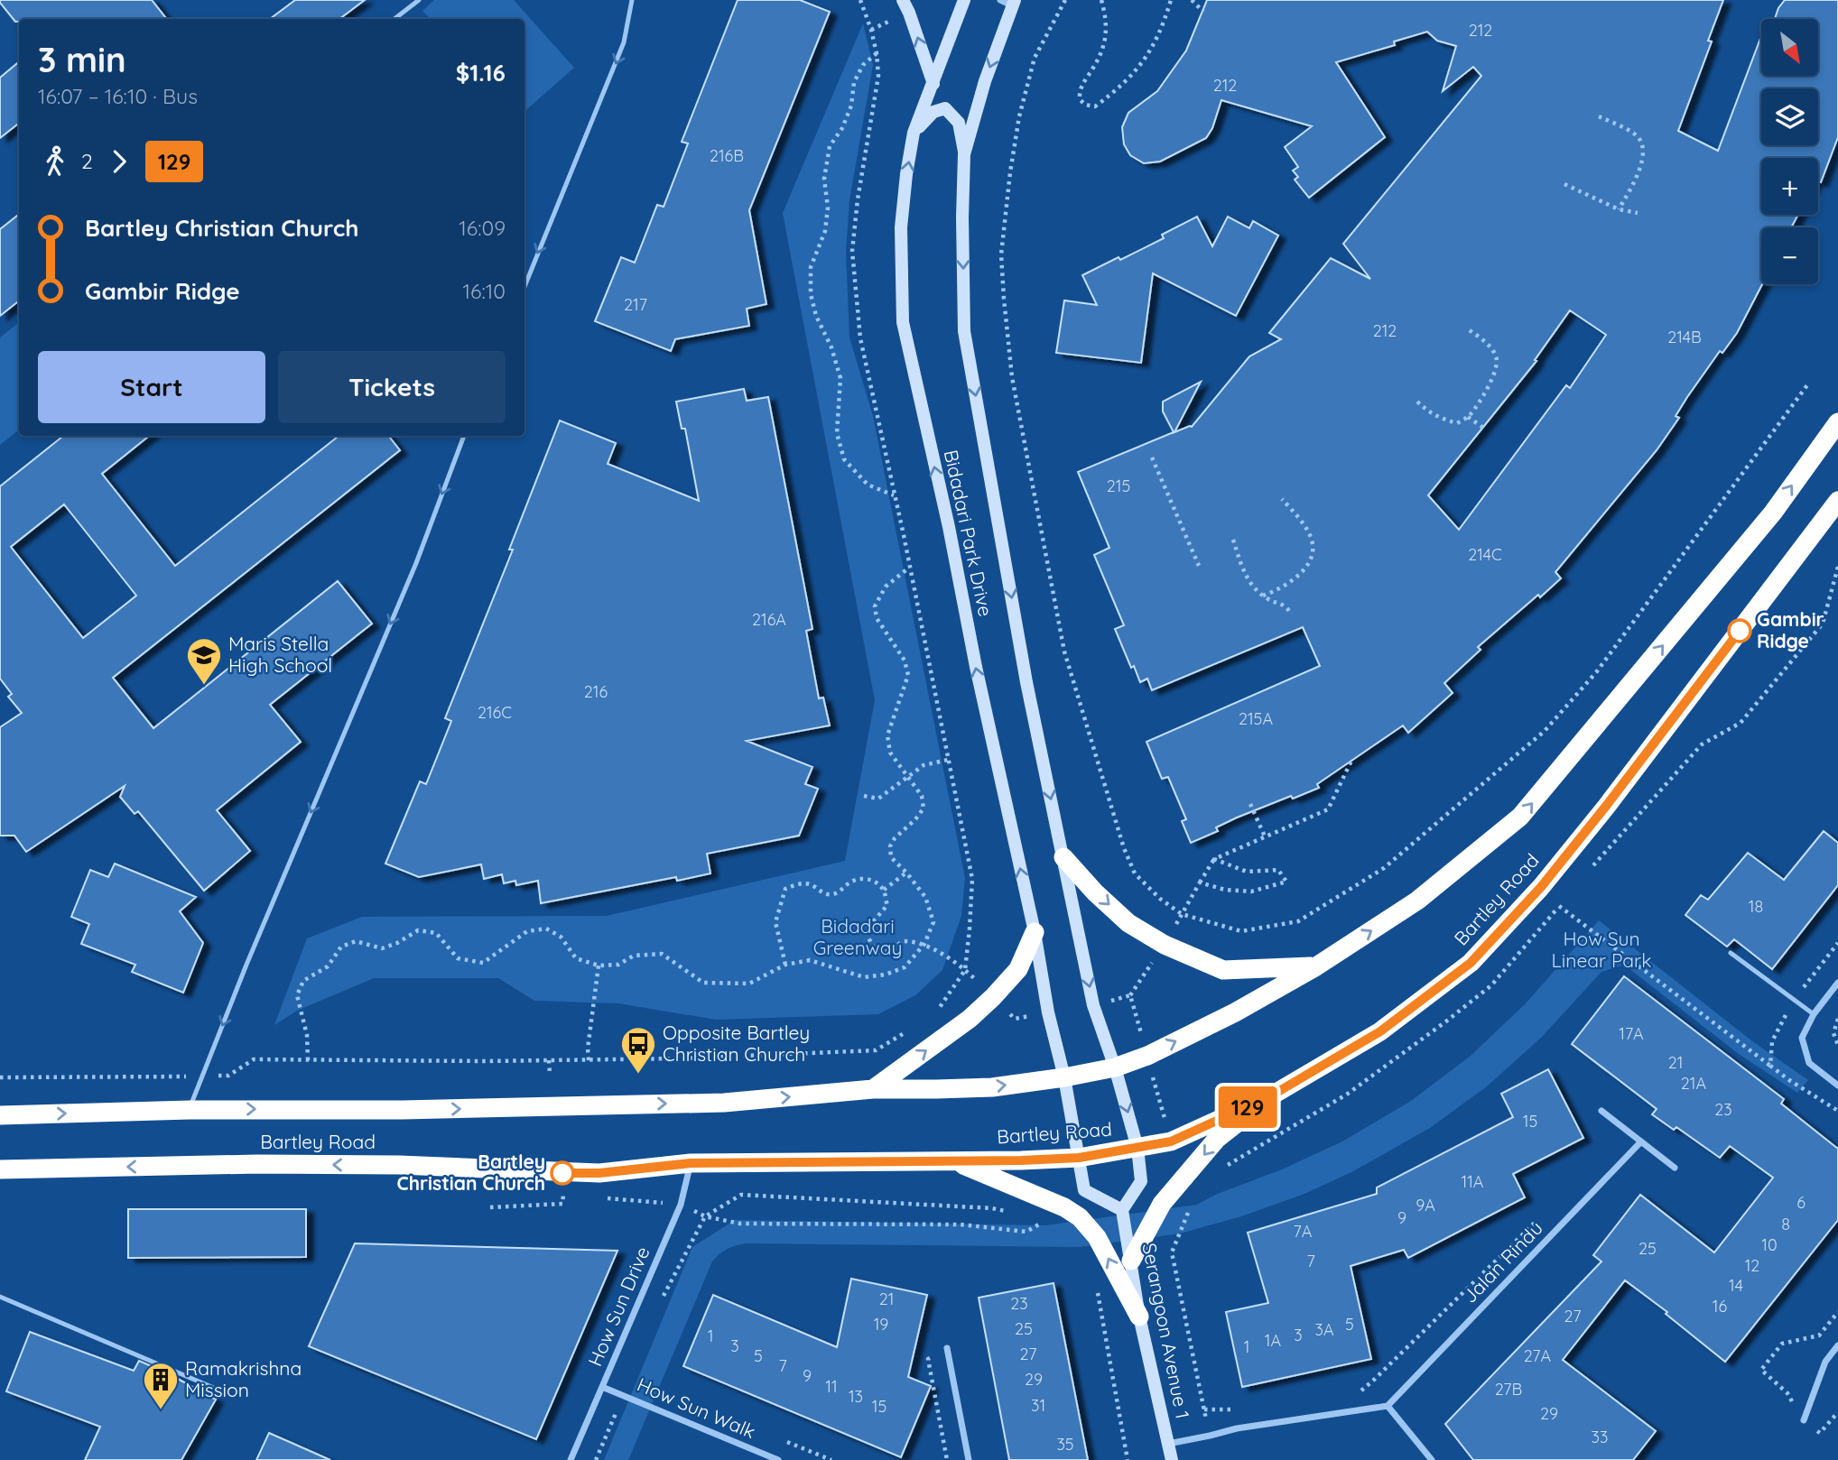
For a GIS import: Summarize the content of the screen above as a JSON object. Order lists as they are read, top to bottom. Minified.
{"streets":{"highway":["Bartley Road"],"street":["Bidadari Park Drive","Jalan Rindu","How Sun Drive","Serangoon Avenue 1","How Sun Walk"]},"crossings":[["Bidadari Park Drive","Bartley Road"],["Bartley Road","How Sun Drive"],["How Sun Drive","How Sun Walk"]],"parks":["Bidadari Greenway","How Sun Linear Park"],"places":{"other":["Gambir Ridge","Bartley Christian Church"],"school or university":["Maris Stella High School"],"bus stop":["Opposite Bartley Christian Church"],"building":["Ramakrishna Mission"]},"lines":["bus line 129"],"house_numbers":["212","212","216B","217","212","214B","215","214C","216A","216","216C","215A","18","17A","21","21A","23","15","11A","6","9A","9","8","7A","10","25","7","12","14","21","23","16","27","19","5","25","3A","3","1","1A","3","1","27","5","27A","7","9","29","11","27B","13","31","15","29","33","35"],"north":"bottom right","page":{"on_map":"129","map_buttons":["+","−"],"heading":["3 min","16:07 – 16:10 · Bus","$1.16"],"legs":["2","129"],"list":[{"name":"Bartley Christian Church","value":"16:09"},{"name":"Gambir Ridge","value":"16:10"}],"buttons":["Start","Tickets"]}}
